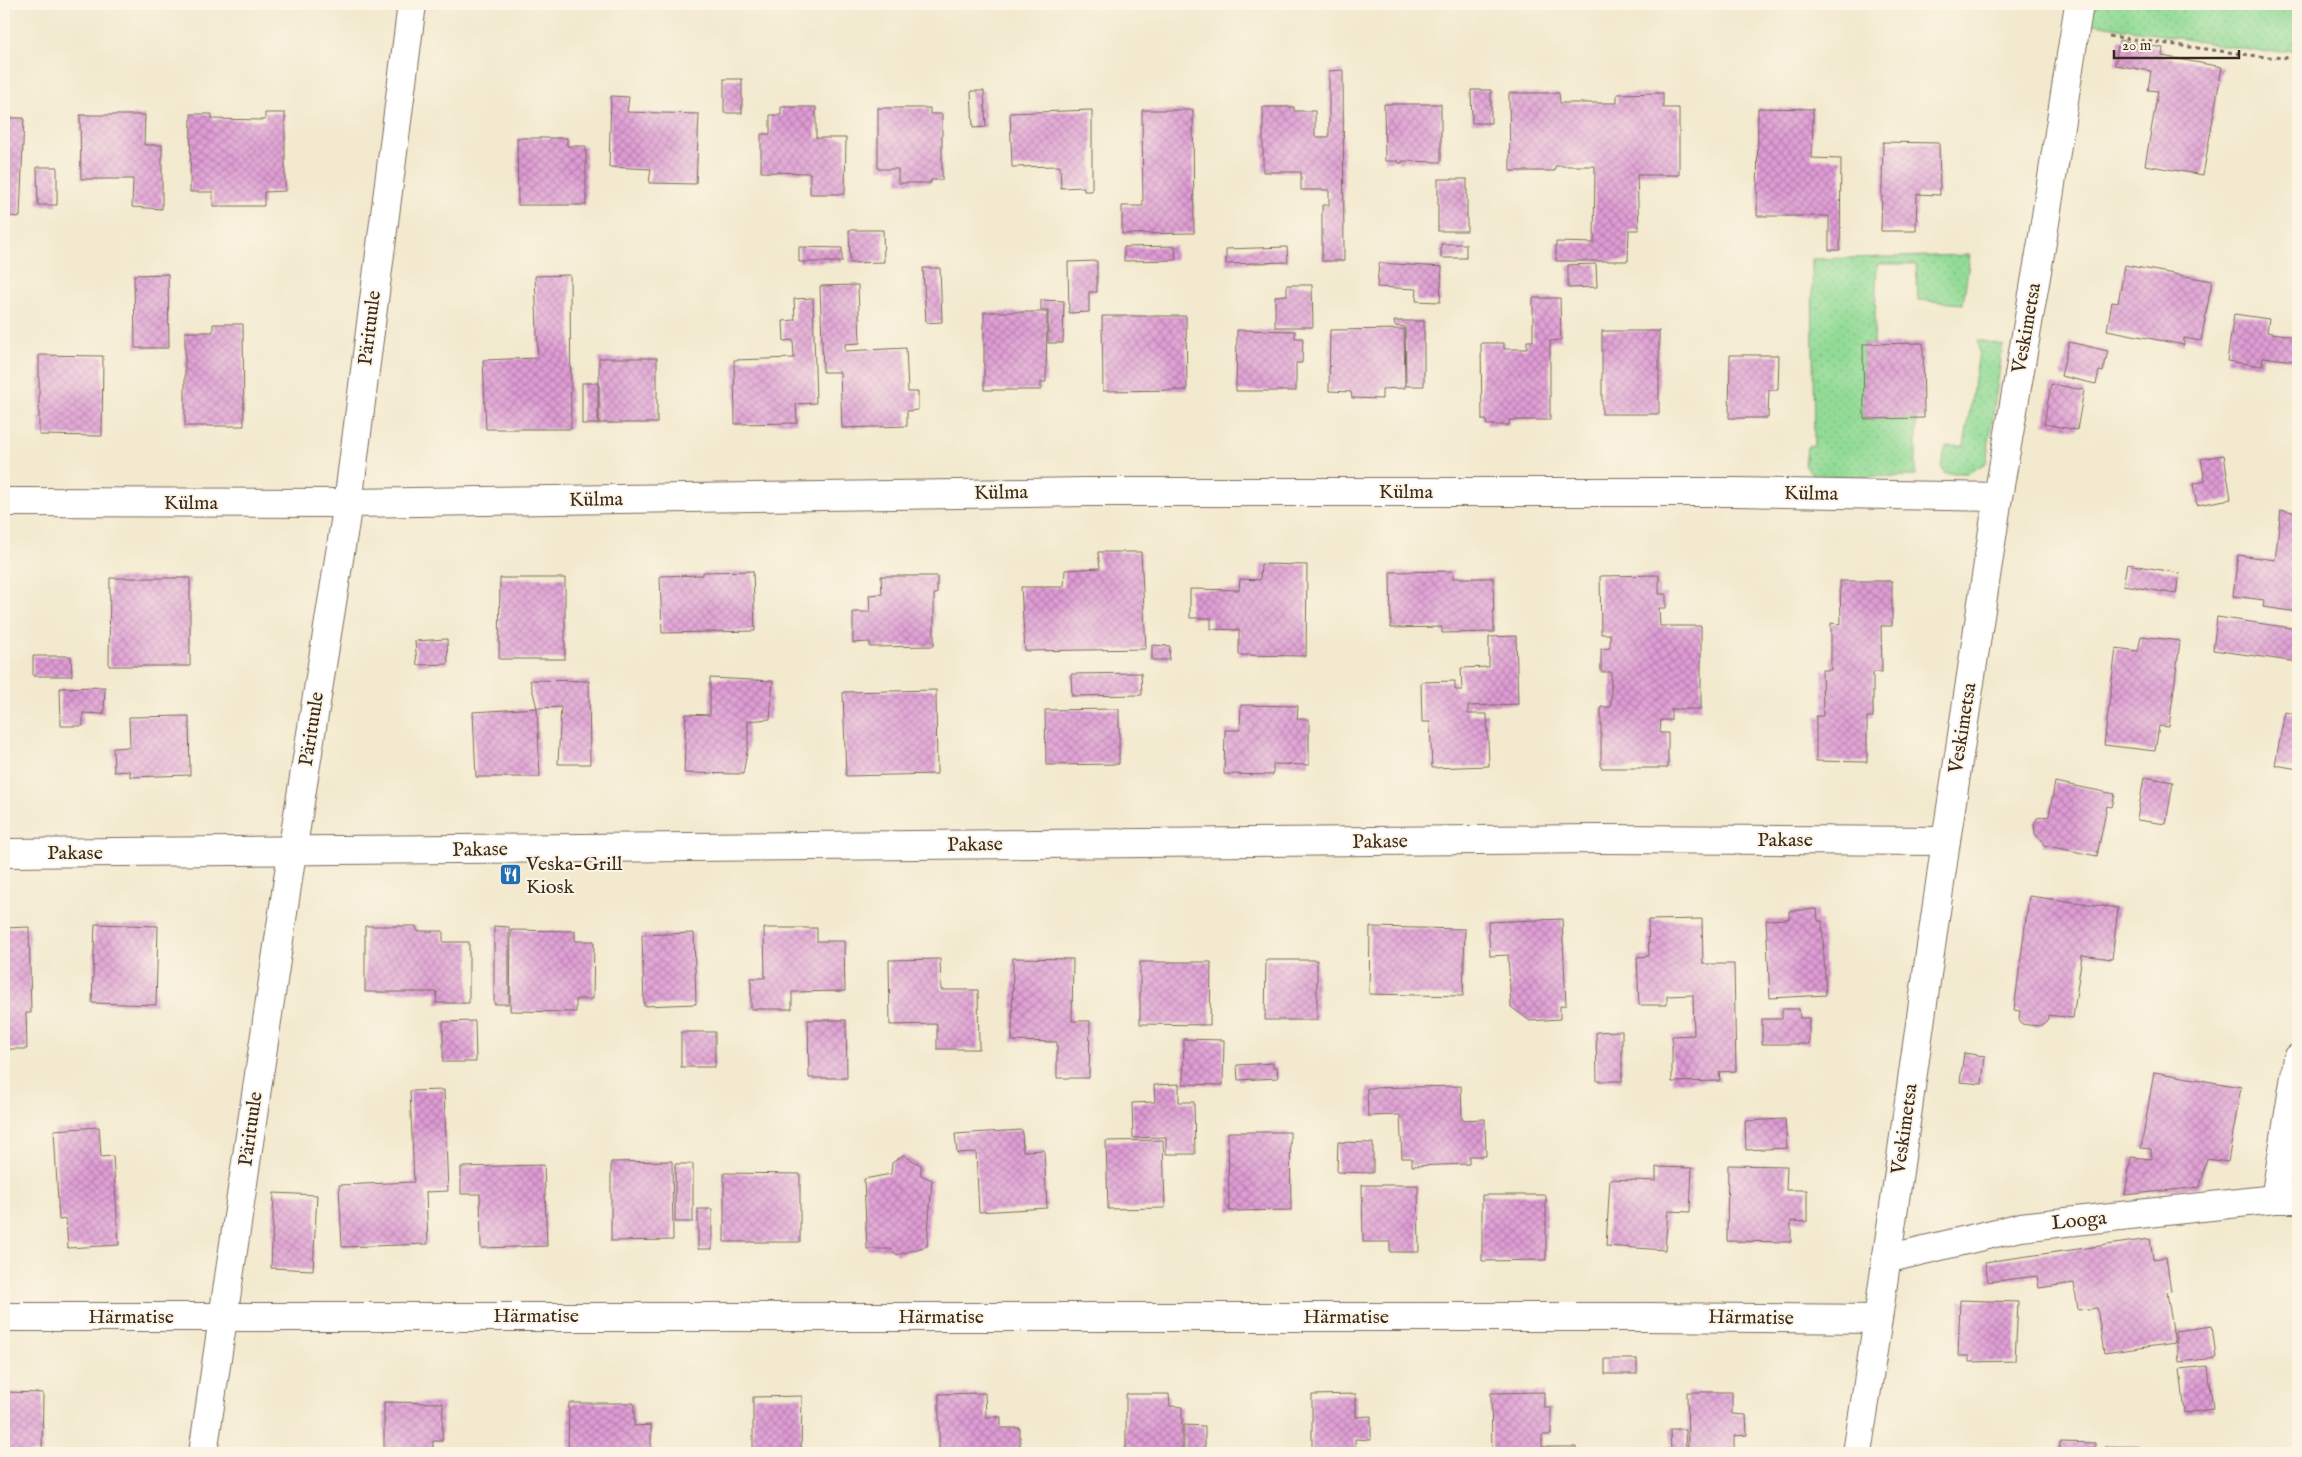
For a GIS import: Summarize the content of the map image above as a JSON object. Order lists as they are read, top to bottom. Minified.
{"streets":{"street":["Pärituule","Veskimetsa","Külma","Pakase","Looga","Härmatise"]},"crossings":[["Pärituule","Külma"],["Pärituule","Pakase"],["Pärituule","Härmatise"],["Veskimetsa","Külma"],["Veskimetsa","Pakase"],["Veskimetsa","Looga"],["Veskimetsa","Härmatise"]],"places":{"restaurant":["Veska-Grill Kiosk"]},"scale_bar":"20 m"}
